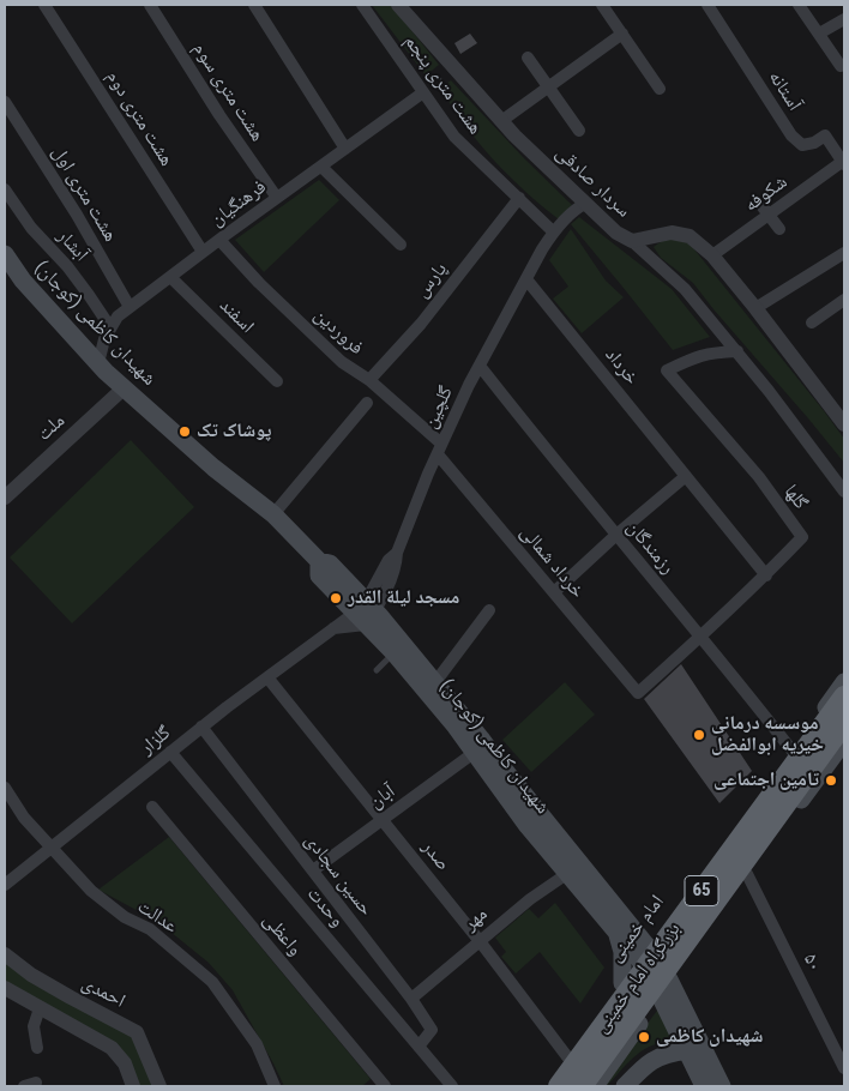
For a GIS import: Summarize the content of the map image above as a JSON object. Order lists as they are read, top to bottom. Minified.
{"streets":{"highway":["65","بزرگراه امام خمینی"],"main road":["شهیدان کاظمی (کوجان)","امام خمینی"],"street":["هشت متری پنجم","آستانه","هشت متری سوم","هشت متری دوم","سردار صادقی","هشت متری اول","شکوفه","فرهنگیان","آبشار","پارس","اسفند","فروردین","خرداد","گلچین","ملت","گلها","رزمندگان","خرداد شمالی","گلزار","آبان","صدر","حسین سجادی","وحدت","عدالت","مهر","واعظی","۵۰","احمدی"]},"crossings":[["هشت متری پنجم","فرهنگیان"],["هشت متری پنجم","پارس"],["هشت متری پنجم","گلچین"],["آستانه","شکوفه"],["هشت متری سوم","فرهنگیان"],["هشت متری دوم","فرهنگیان"],["سردار صادقی","شکوفه"],["سردار صادقی","گلچین"],["هشت متری اول","فرهنگیان"],["فرهنگیان","آبشار"],["فرهنگیان","اسفند"],["فرهنگیان","شهیدان کاظمی (کوجان)"],["فرهنگیان","فروردین"],["پارس","فروردین"],["شهیدان کاظمی (کوجان)","گلچین"],["شهیدان کاظمی (کوجان)","ملت"],["شهیدان کاظمی (کوجان)","گلزار"],["شهیدان کاظمی (کوجان)","آبان"],["شهیدان کاظمی (کوجان)","مهر"],["شهیدان کاظمی (کوجان)","امام خمینی"],["فروردین","گلچین"],["فروردین","خرداد شمالی"],["خرداد","گلچین"],["خرداد","گلها"],["گلچین","رزمندگان"],["گلچین","خرداد شمالی"],["گلچین","گلزار"],["گلها","رزمندگان"],["گلها","خرداد شمالی"],["رزمندگان","امام خمینی"],["گلزار","صدر"],["گلزار","حسین سجادی"],["گلزار","وحدت"],["گلزار","عدالت"],["آبان","صدر"],["آبان","حسین سجادی"],["صدر","مهر"],["صدر","امام خمینی"],["حسین سجادی","وحدت"],["حسین سجادی","مهر"]],"places":["پوشاک تک","مسجد لیلة القدر","موسسه درمانی خیریه ابوالفضل","تامین اجتماعی","شهیدان کاظمی"]}
